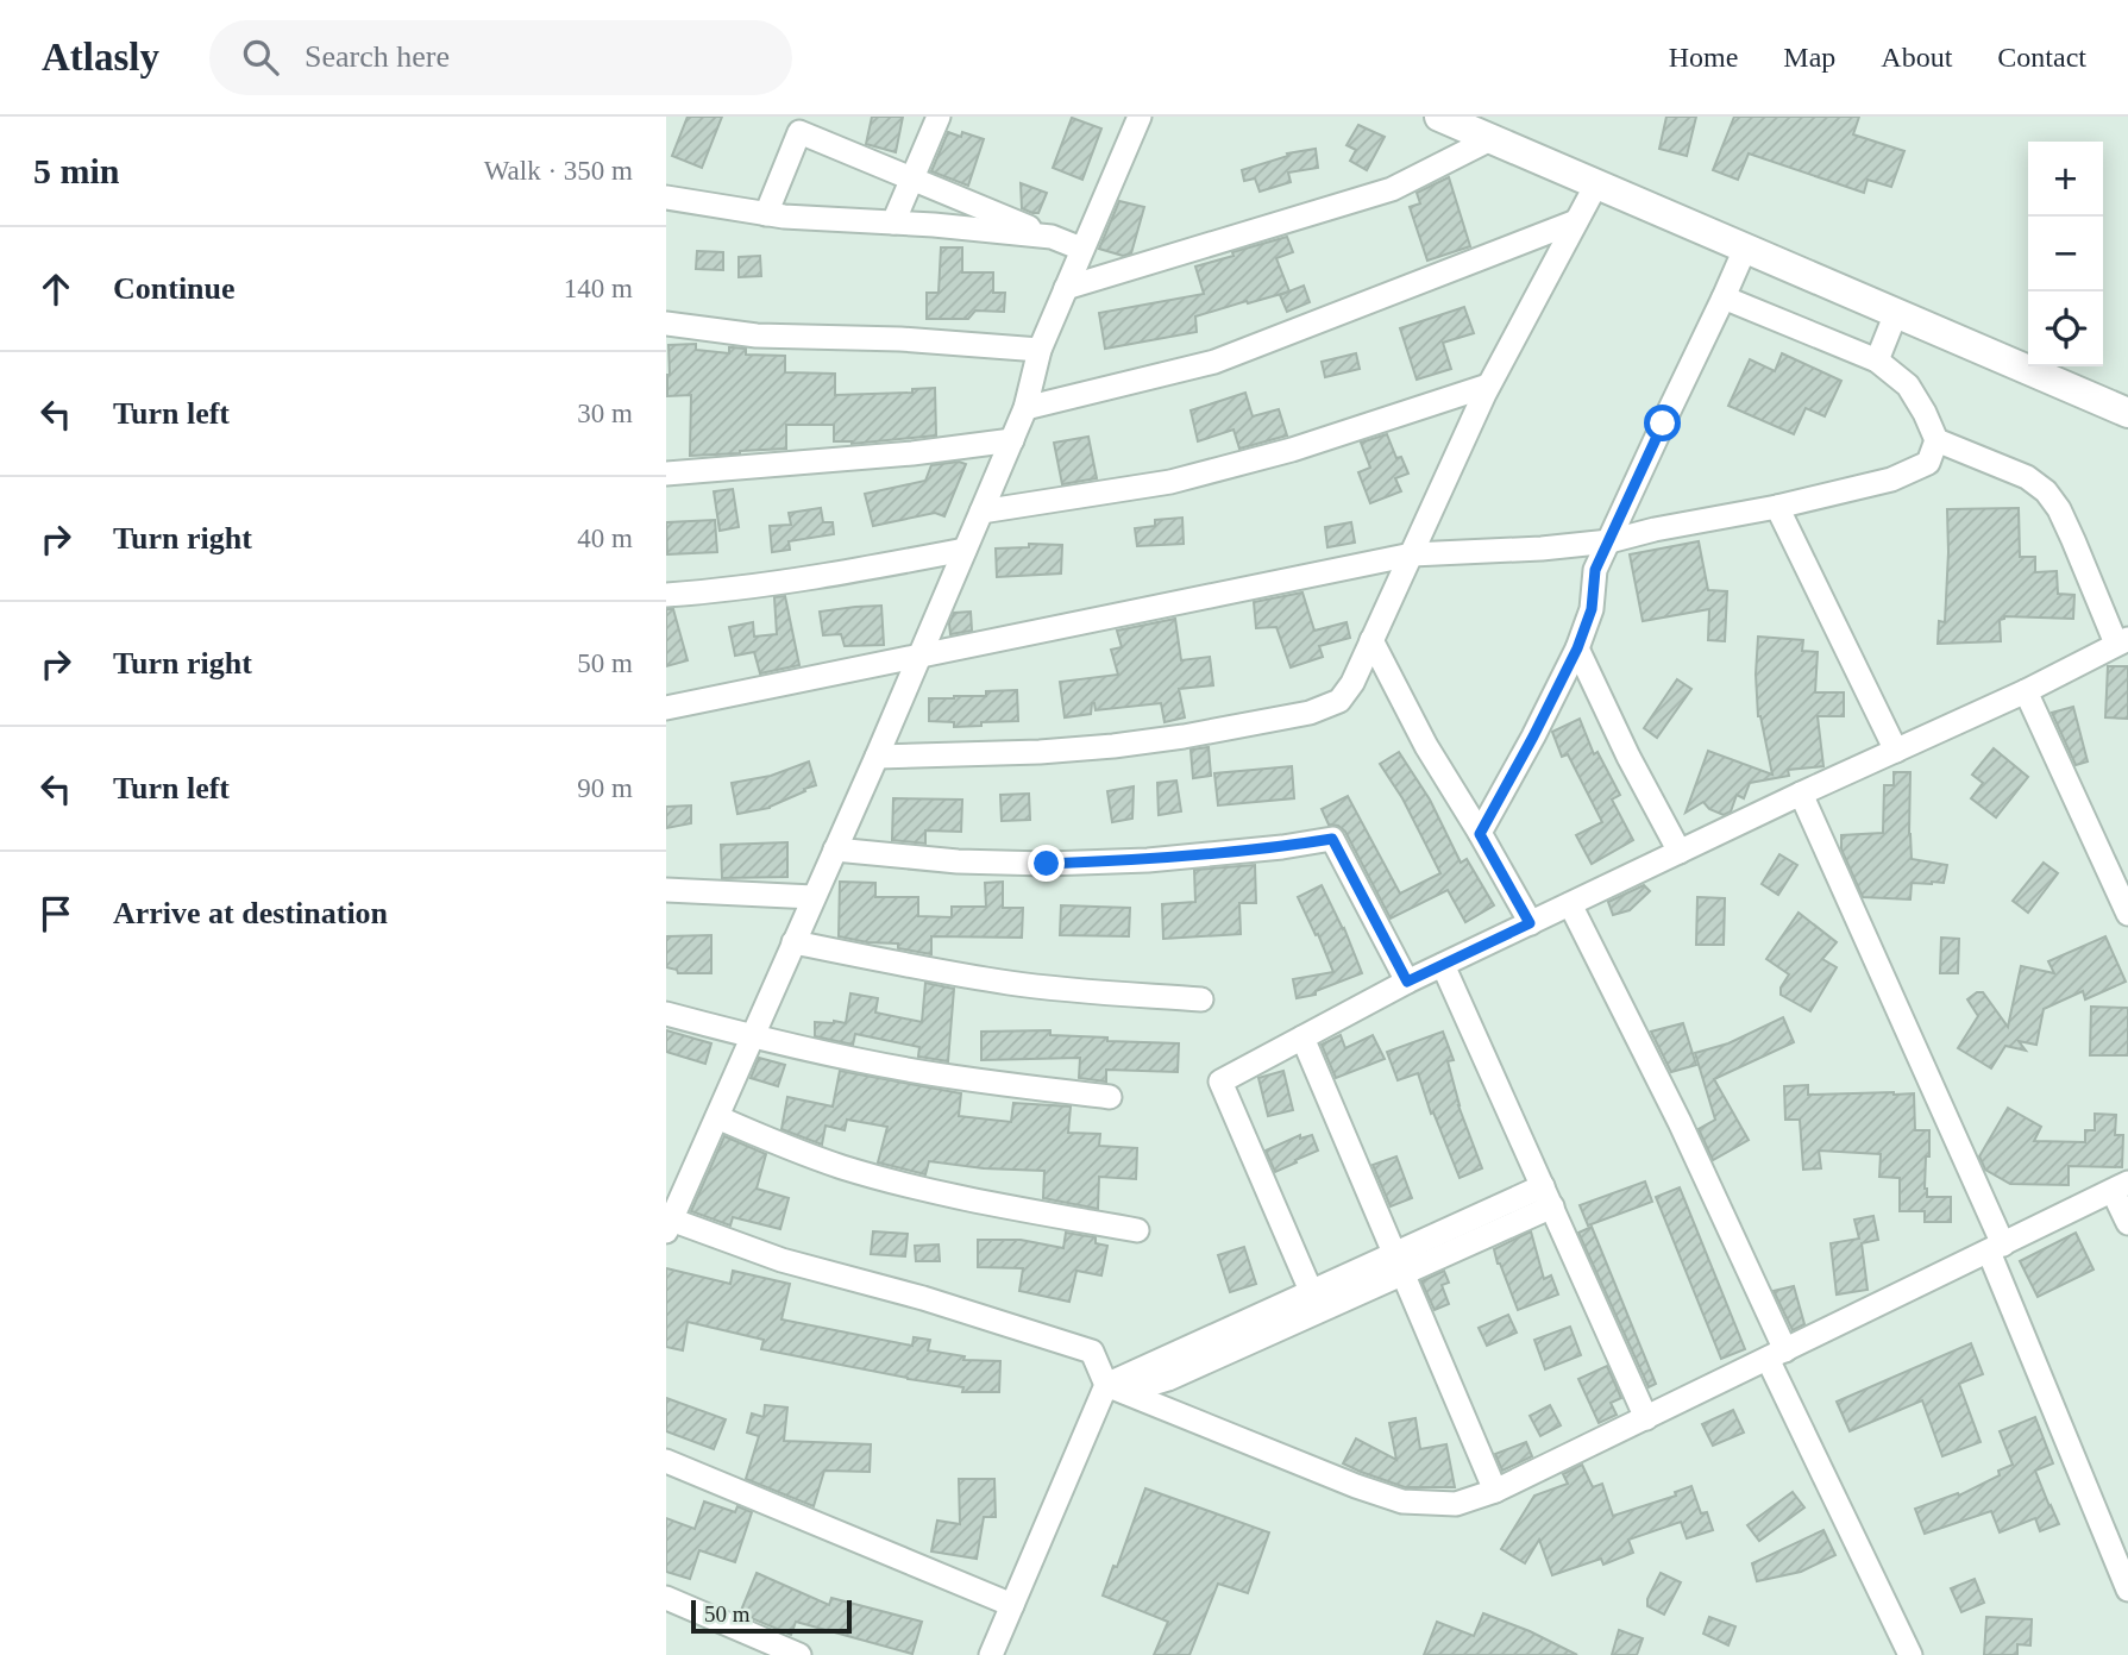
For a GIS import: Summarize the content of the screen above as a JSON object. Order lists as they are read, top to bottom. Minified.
{"scale_bar":"50 m","page":{"header":"Atlasly","search":"Search here","nav":["Home","Map","About","Contact"],"heading":["5 min","Walk · 350 m"],"map_buttons":["+","−"],"list":[["Continue","140 m"],["Turn left","30 m"],["Turn right","40 m"],["Turn right","50 m"],["Turn left","90 m"],"Arrive at destination"],"scale":"50 m"}}
